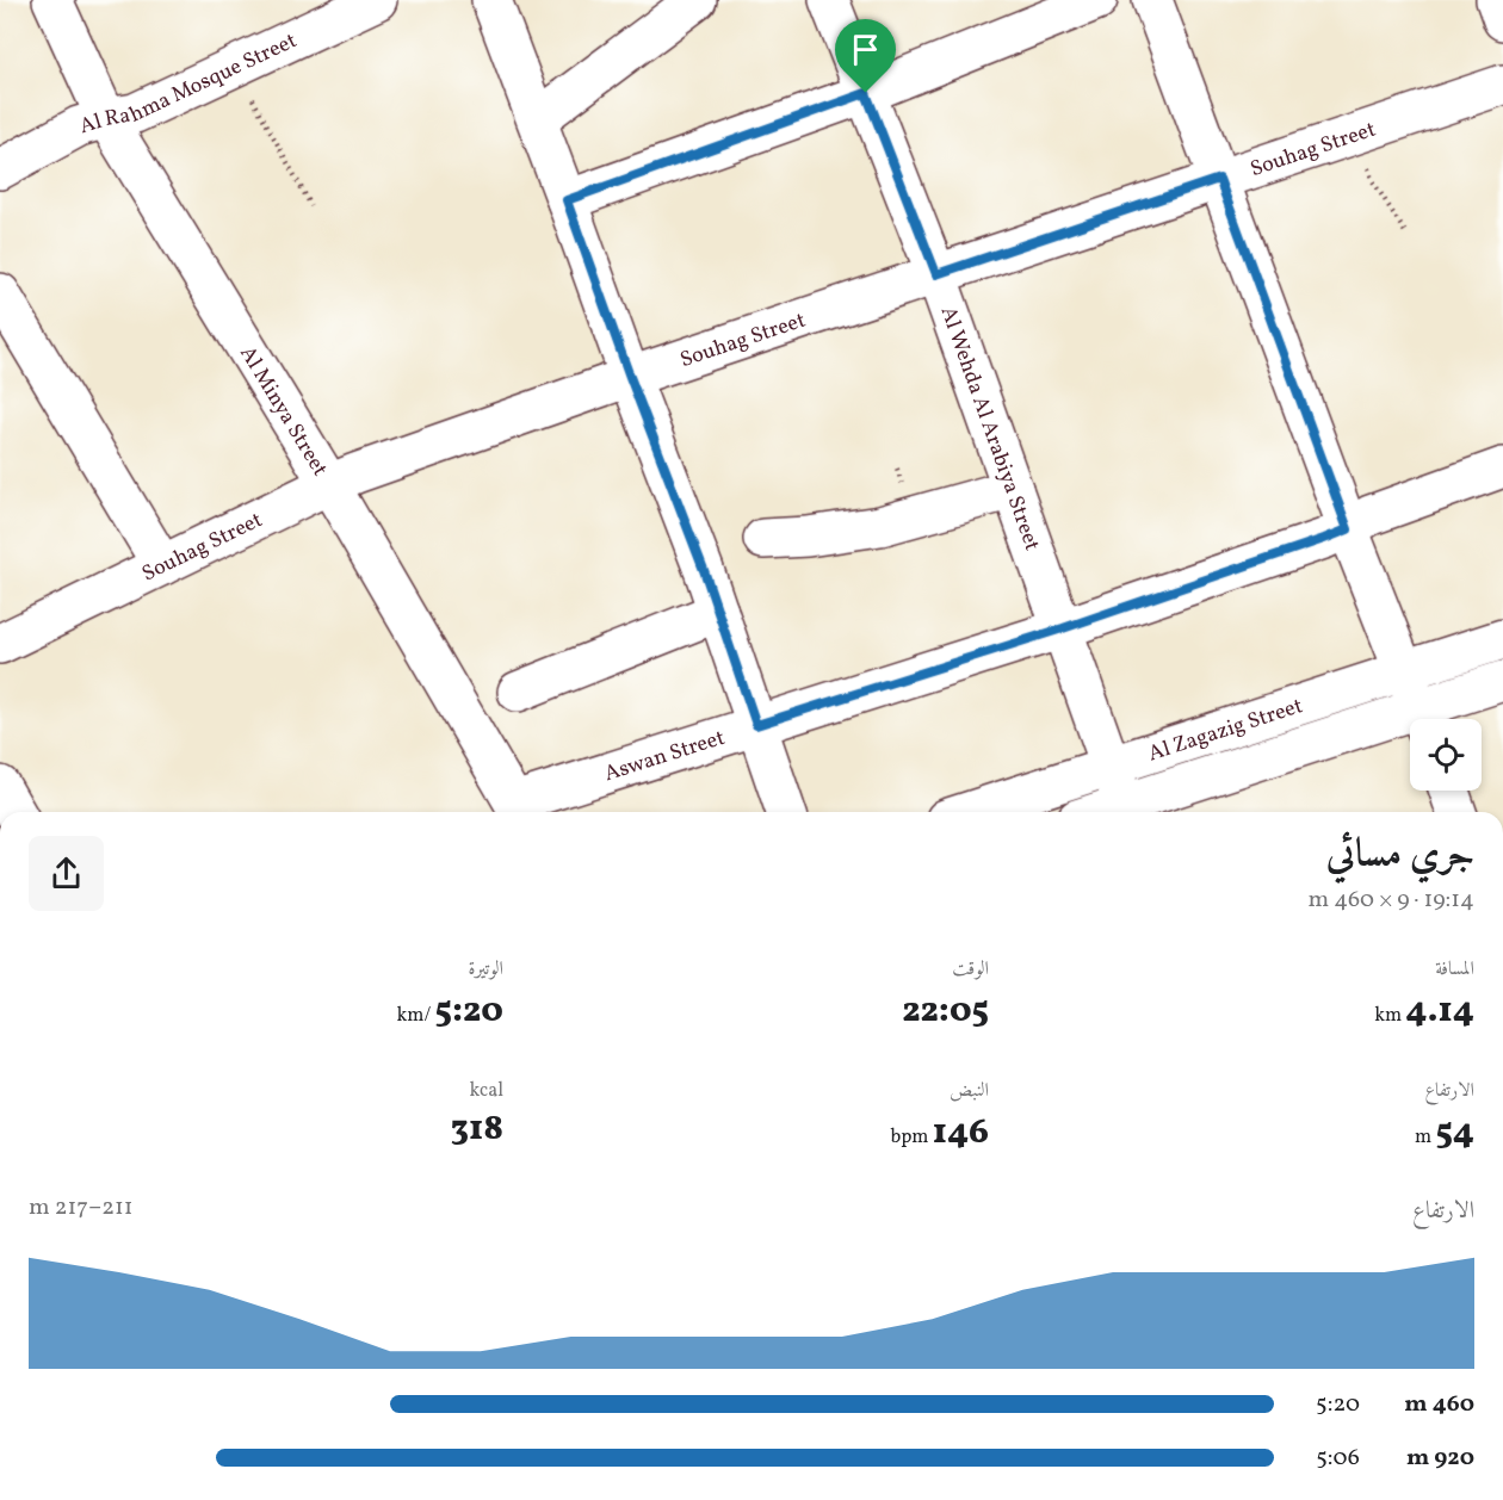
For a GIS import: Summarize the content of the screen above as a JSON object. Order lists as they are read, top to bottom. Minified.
{"streets":{"street":["Al Rahma Mosque Street","Souhag Street","Al Minya Street","Al Wehda Al Arabiya Street","Al Zagazig Street","Aswan Street"]},"crossings":[["Al Rahma Mosque Street","Al Minya Street"],["Souhag Street","Al Minya Street"],["Souhag Street","Al Wehda Al Arabiya Street"],["Al Minya Street","Aswan Street"],["Al Wehda Al Arabiya Street","Al Zagazig Street"],["Al Wehda Al Arabiya Street","Aswan Street"]],"page":{"heading":["جري مسائي","19:14 · 9 × 460 m"],"stats":[["المسافة","4.14 km"],["الوقت","22:05"],["الوتيرة","5:20 /km"],["الارتفاع","54 m"],["النبض","146 bpm"],["kcal","318"]],"chart":["الارتفاع","211–217 m"],"list":[{"name":"460 m","note":"5:20"},{"name":"920 m","note":"5:06"}]}}
